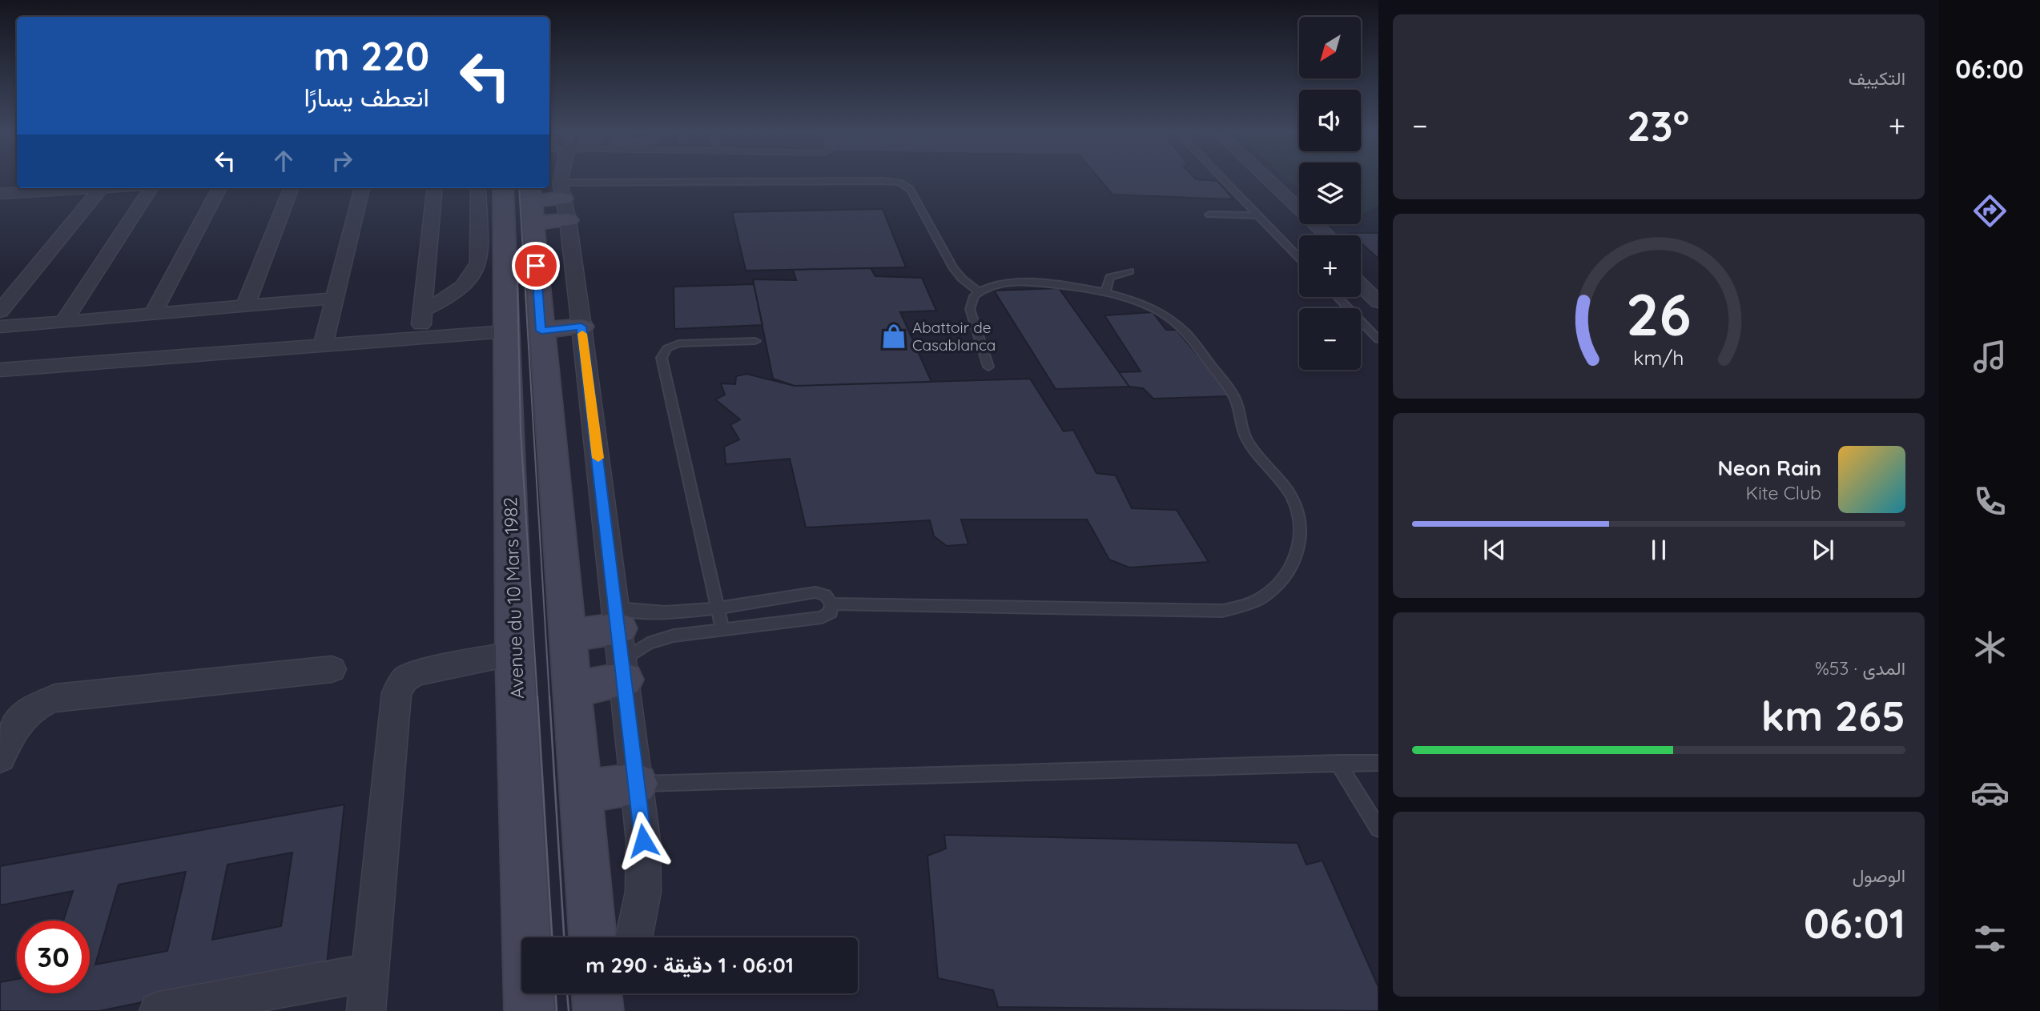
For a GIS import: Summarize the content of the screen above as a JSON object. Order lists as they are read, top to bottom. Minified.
{"streets":{"main road":["Avenue du 10 Mars 1982"]},"places":{"shop":["Abattoir de Casablanca"]},"north":"bottom left","page":{"tabs":"06:00","tile":["التكييف",["المدى · 53%","265 km"],["الوصول","06:01"]],"map_buttons":["+","−"],"turn":["220 m","انعطف يسارًا"],"heat":["−","23°","+"],"song":["Neon Rain","Kite Club"],"limit":"30","trip":"06:01 · 1 دقيقة · 290 m","gauge":["26","km/h"]}}
